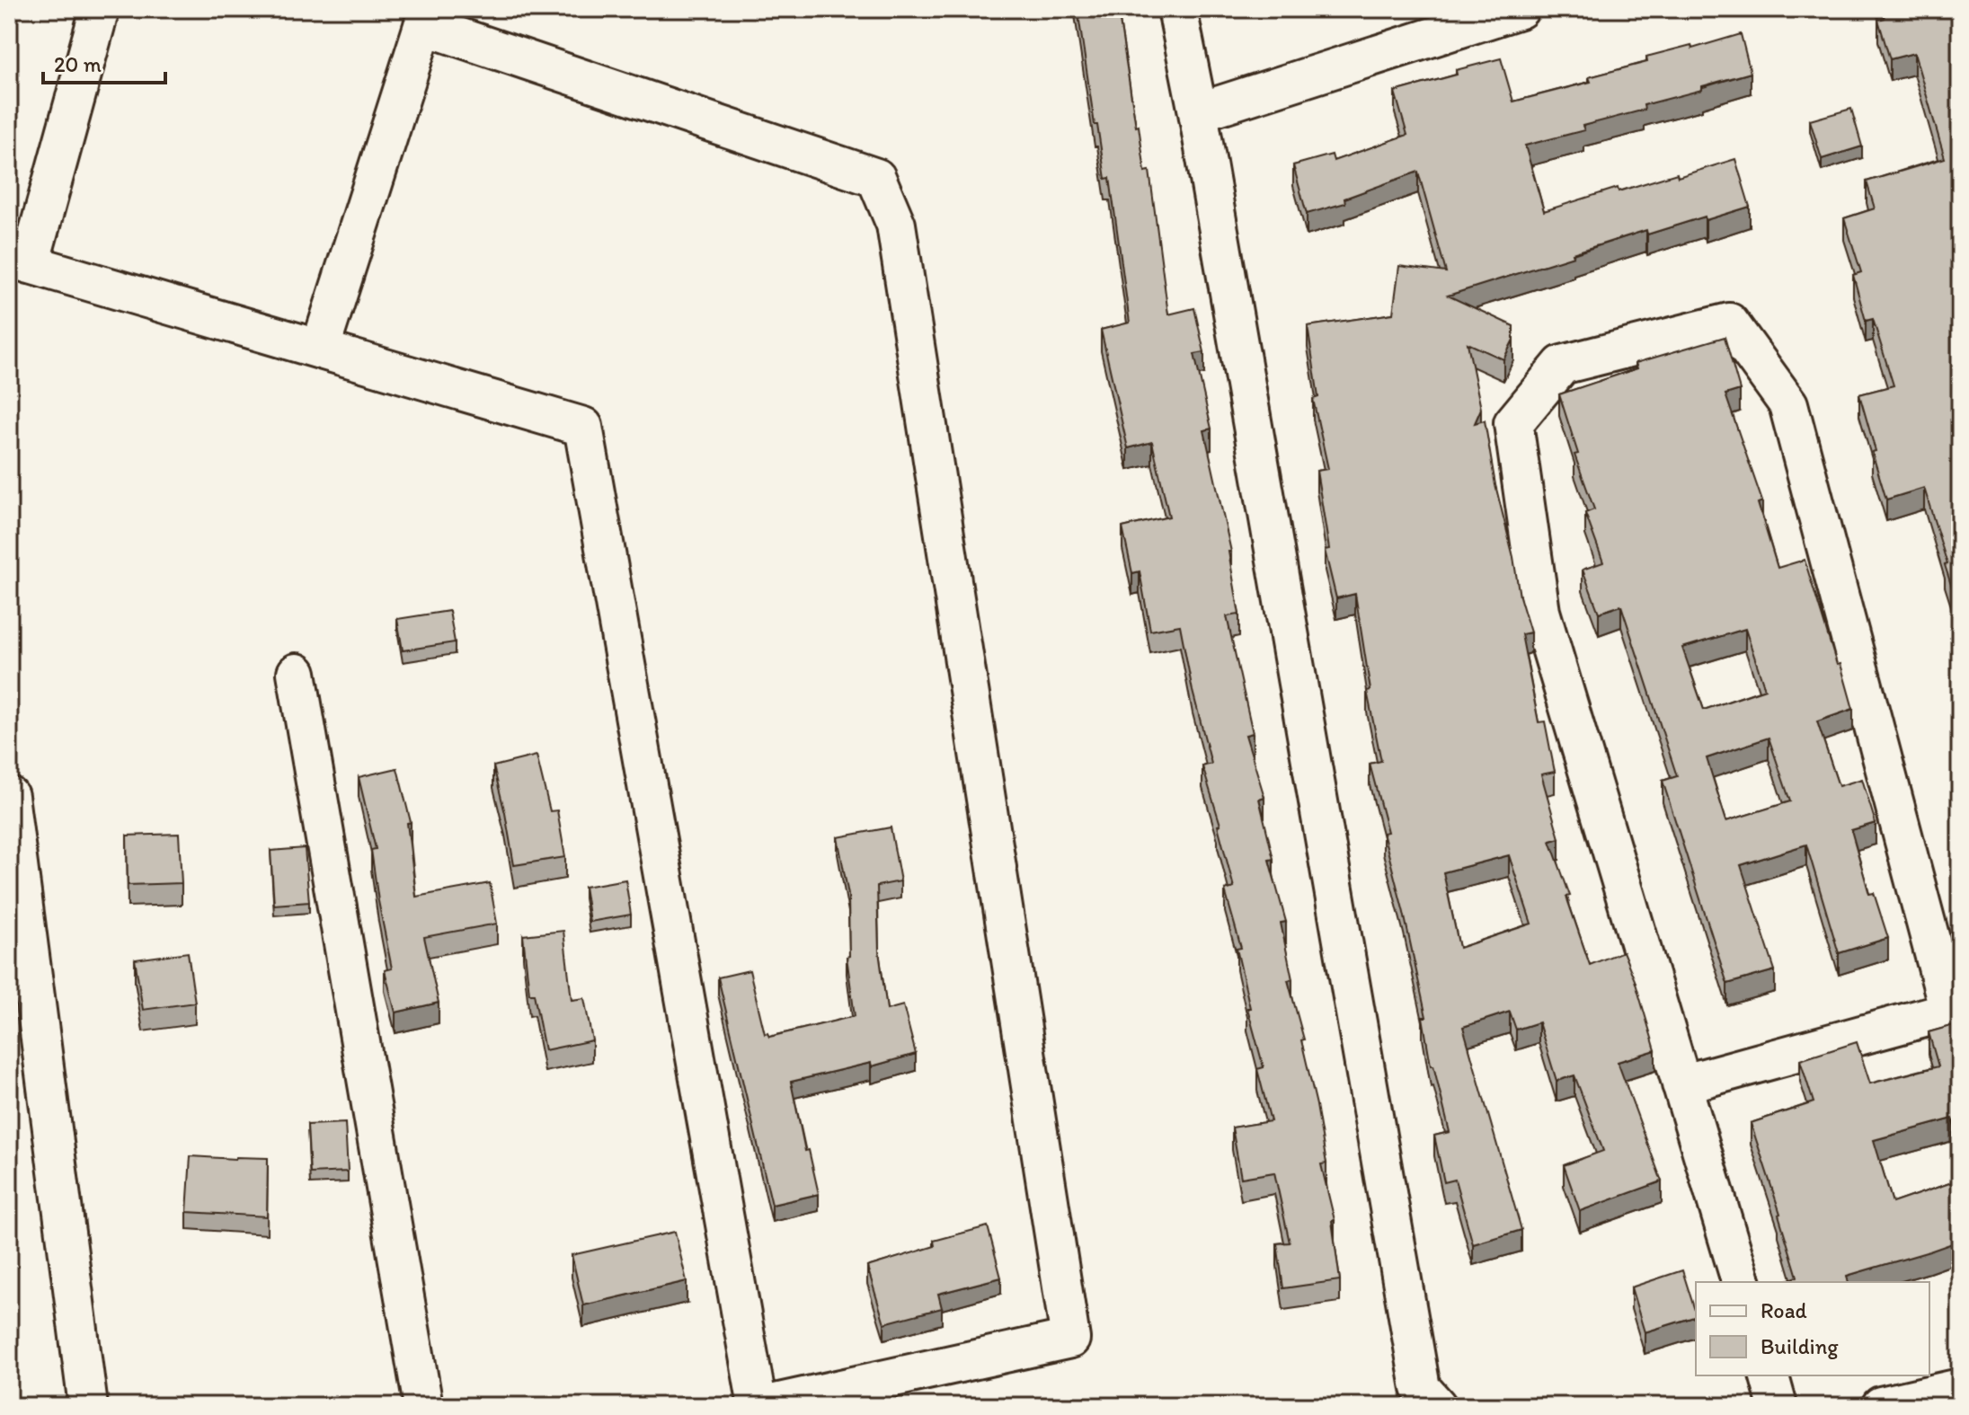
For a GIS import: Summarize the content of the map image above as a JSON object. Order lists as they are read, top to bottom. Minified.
{"legend":["Road","Building"],"scale_bar":"20 m"}
